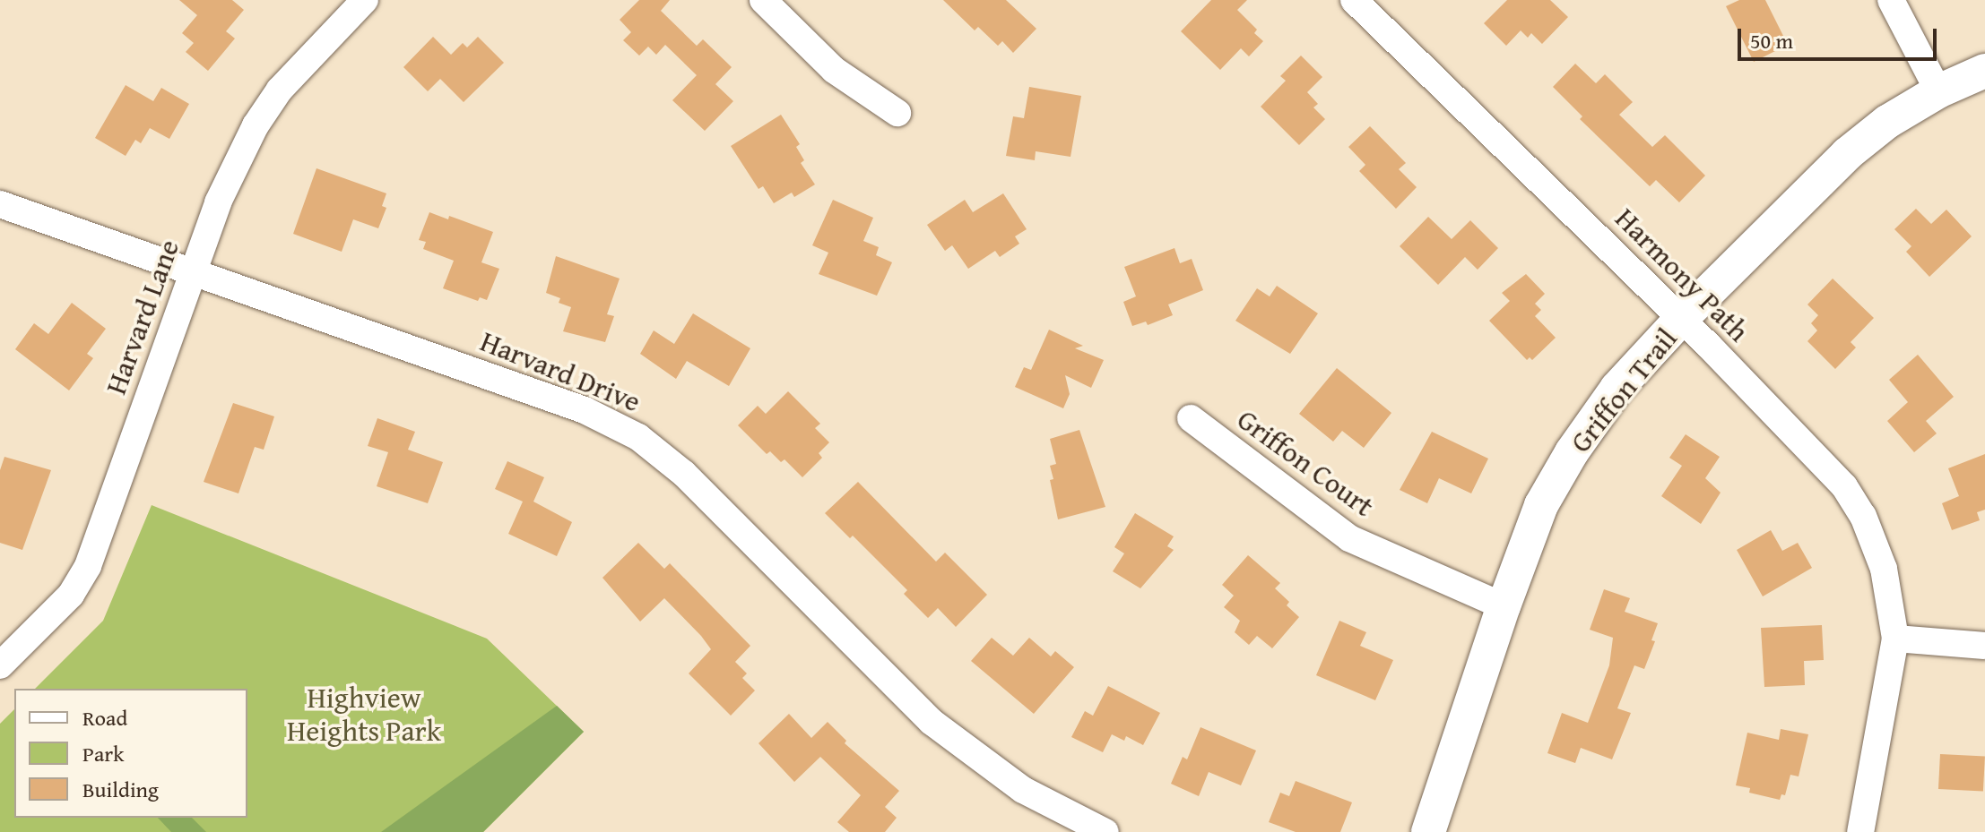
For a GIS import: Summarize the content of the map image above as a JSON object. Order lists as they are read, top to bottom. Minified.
{"streets":{"street":["Harmony Path","Harvard Lane","Harvard Drive","Griffon Trail","Griffon Court"]},"crossings":[["Harmony Path","Griffon Trail"],["Harvard Lane","Harvard Drive"],["Griffon Trail","Griffon Court"]],"parks":["Highview Heights Park"],"legend":["Road","Park","Building"],"scale_bar":"50 m"}
